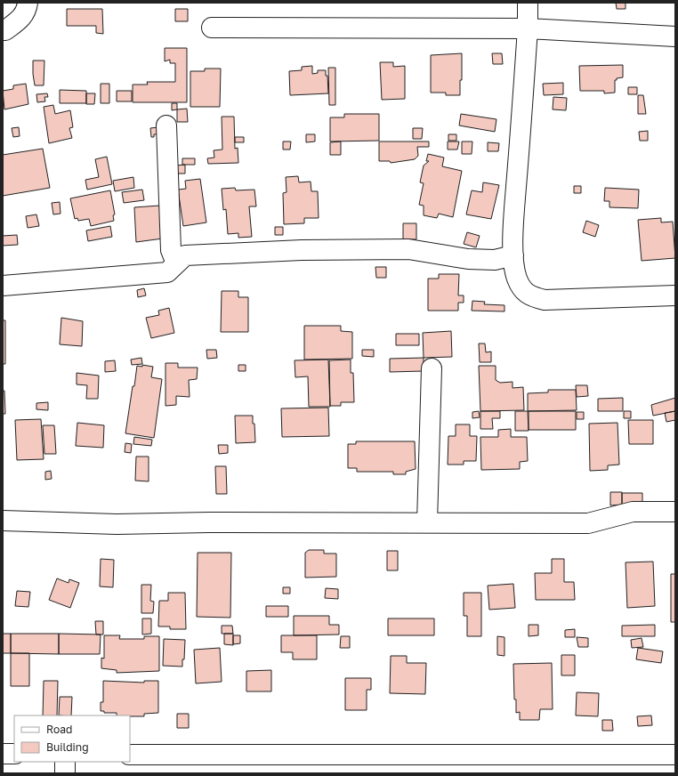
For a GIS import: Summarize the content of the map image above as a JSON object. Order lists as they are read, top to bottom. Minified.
{"legend":["Road","Building"]}
